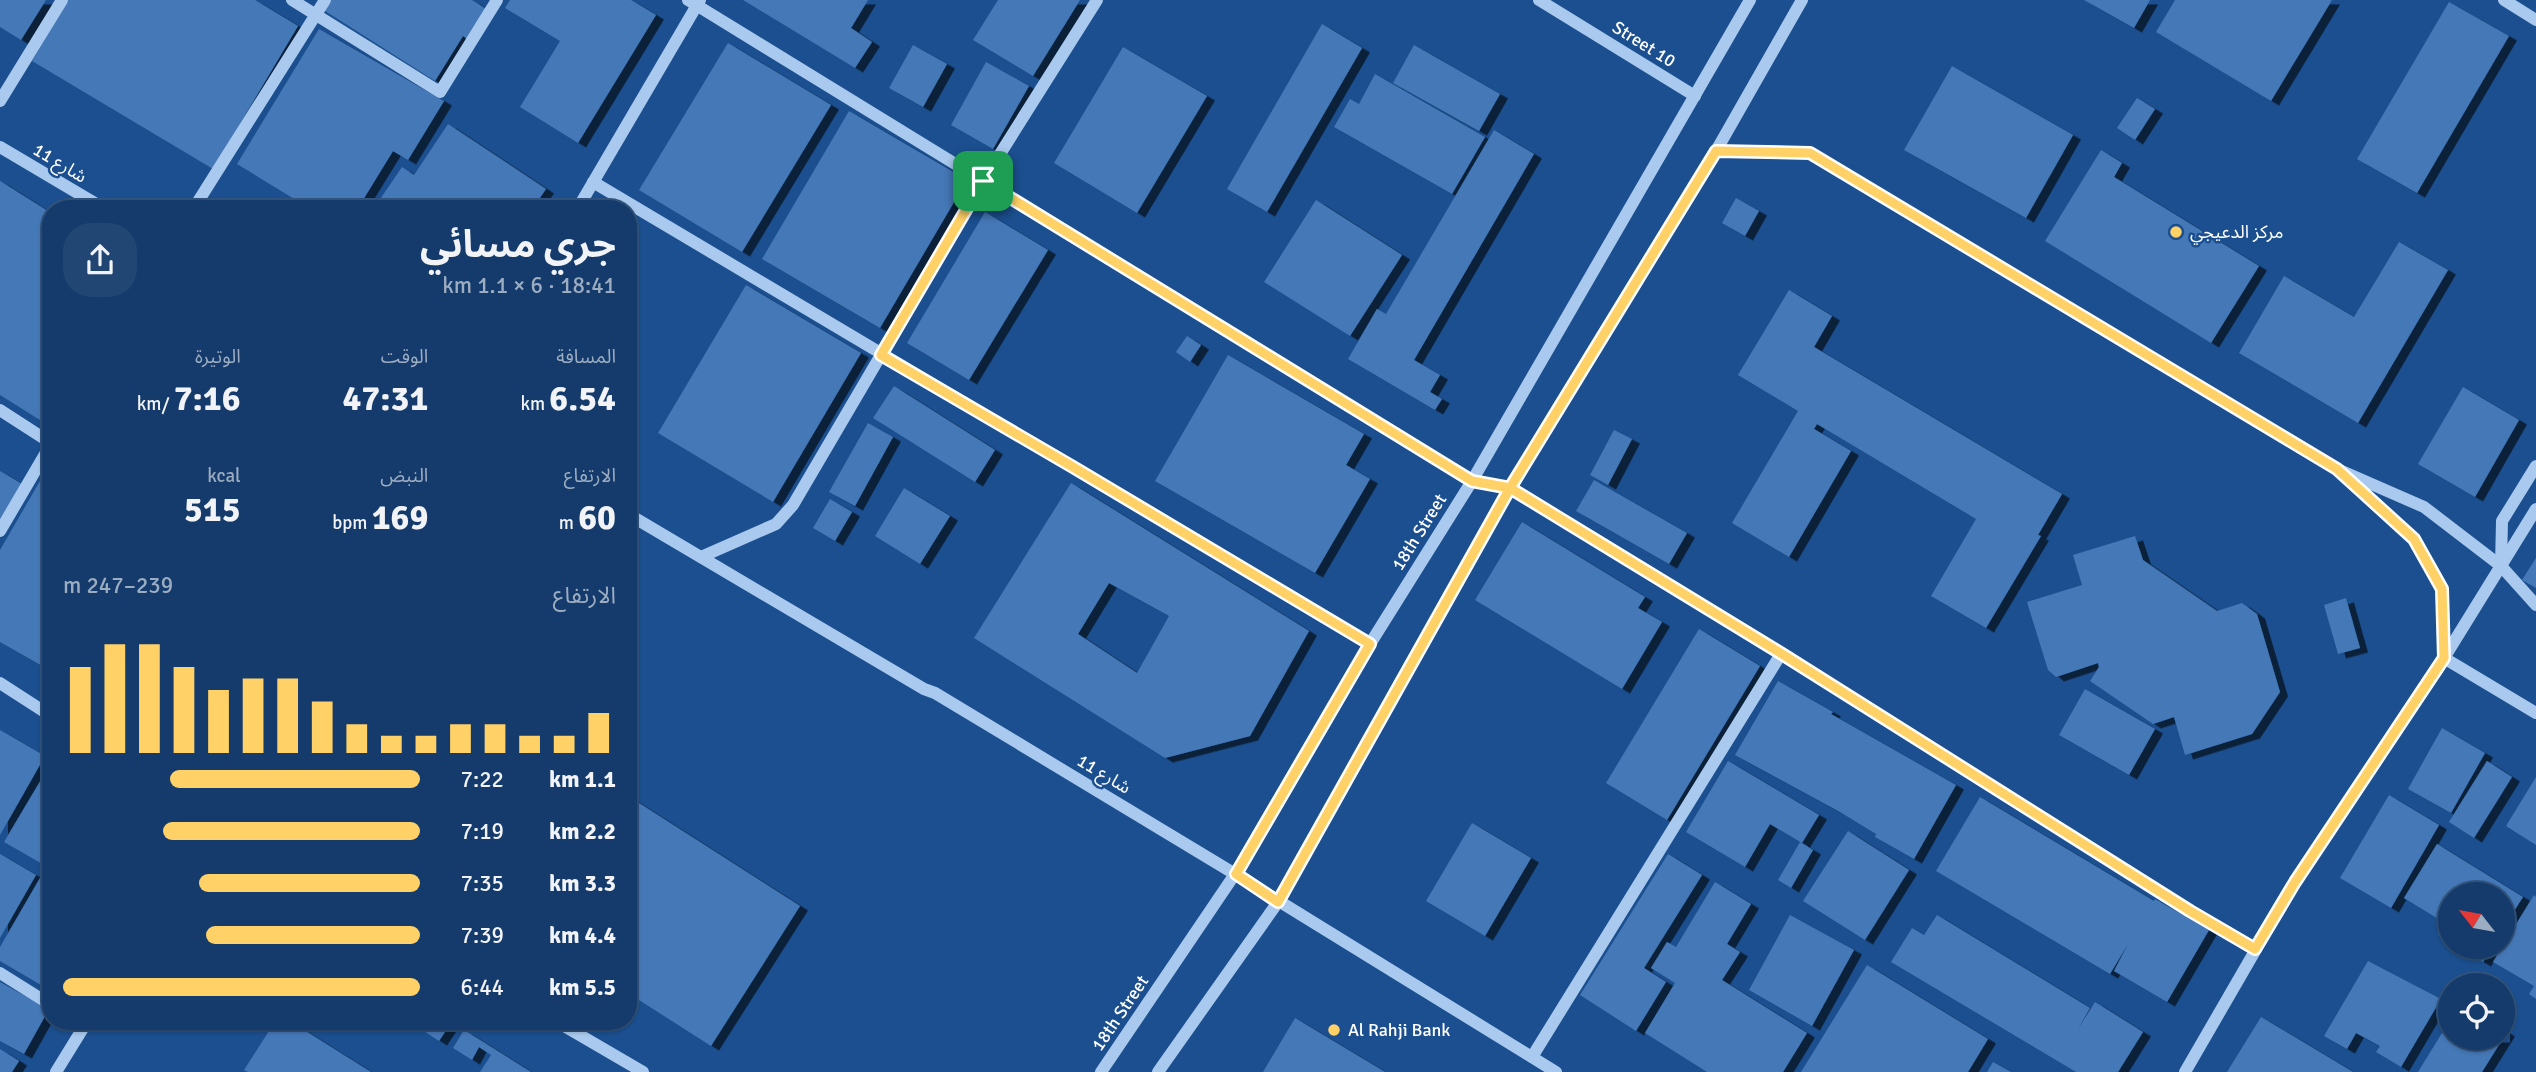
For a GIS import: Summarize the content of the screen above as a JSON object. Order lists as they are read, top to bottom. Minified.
{"streets":{"street":["Street 10","شارع 11","18th Street"]},"crossings":[["Street 10","18th Street"],["شارع 11","18th Street"]],"places":["مركز الدعيجي","Al Rahji Bank"],"north":"top left","page":{"heading":["جري مسائي","18:41 · 6 × 1.1 km"],"stats":[["المسافة","6.54 km"],["الوقت","47:31"],["الوتيرة","7:16 /km"],["الارتفاع","60 m"],["النبض","169 bpm"],["kcal","515"]],"chart":["الارتفاع","239–247 m"],"list":[{"name":"1.1 km","note":"7:22"},{"name":"2.2 km","note":"7:19"},{"name":"3.3 km","note":"7:35"},{"name":"4.4 km","note":"7:39"},{"name":"5.5 km","note":"6:44"}]}}
